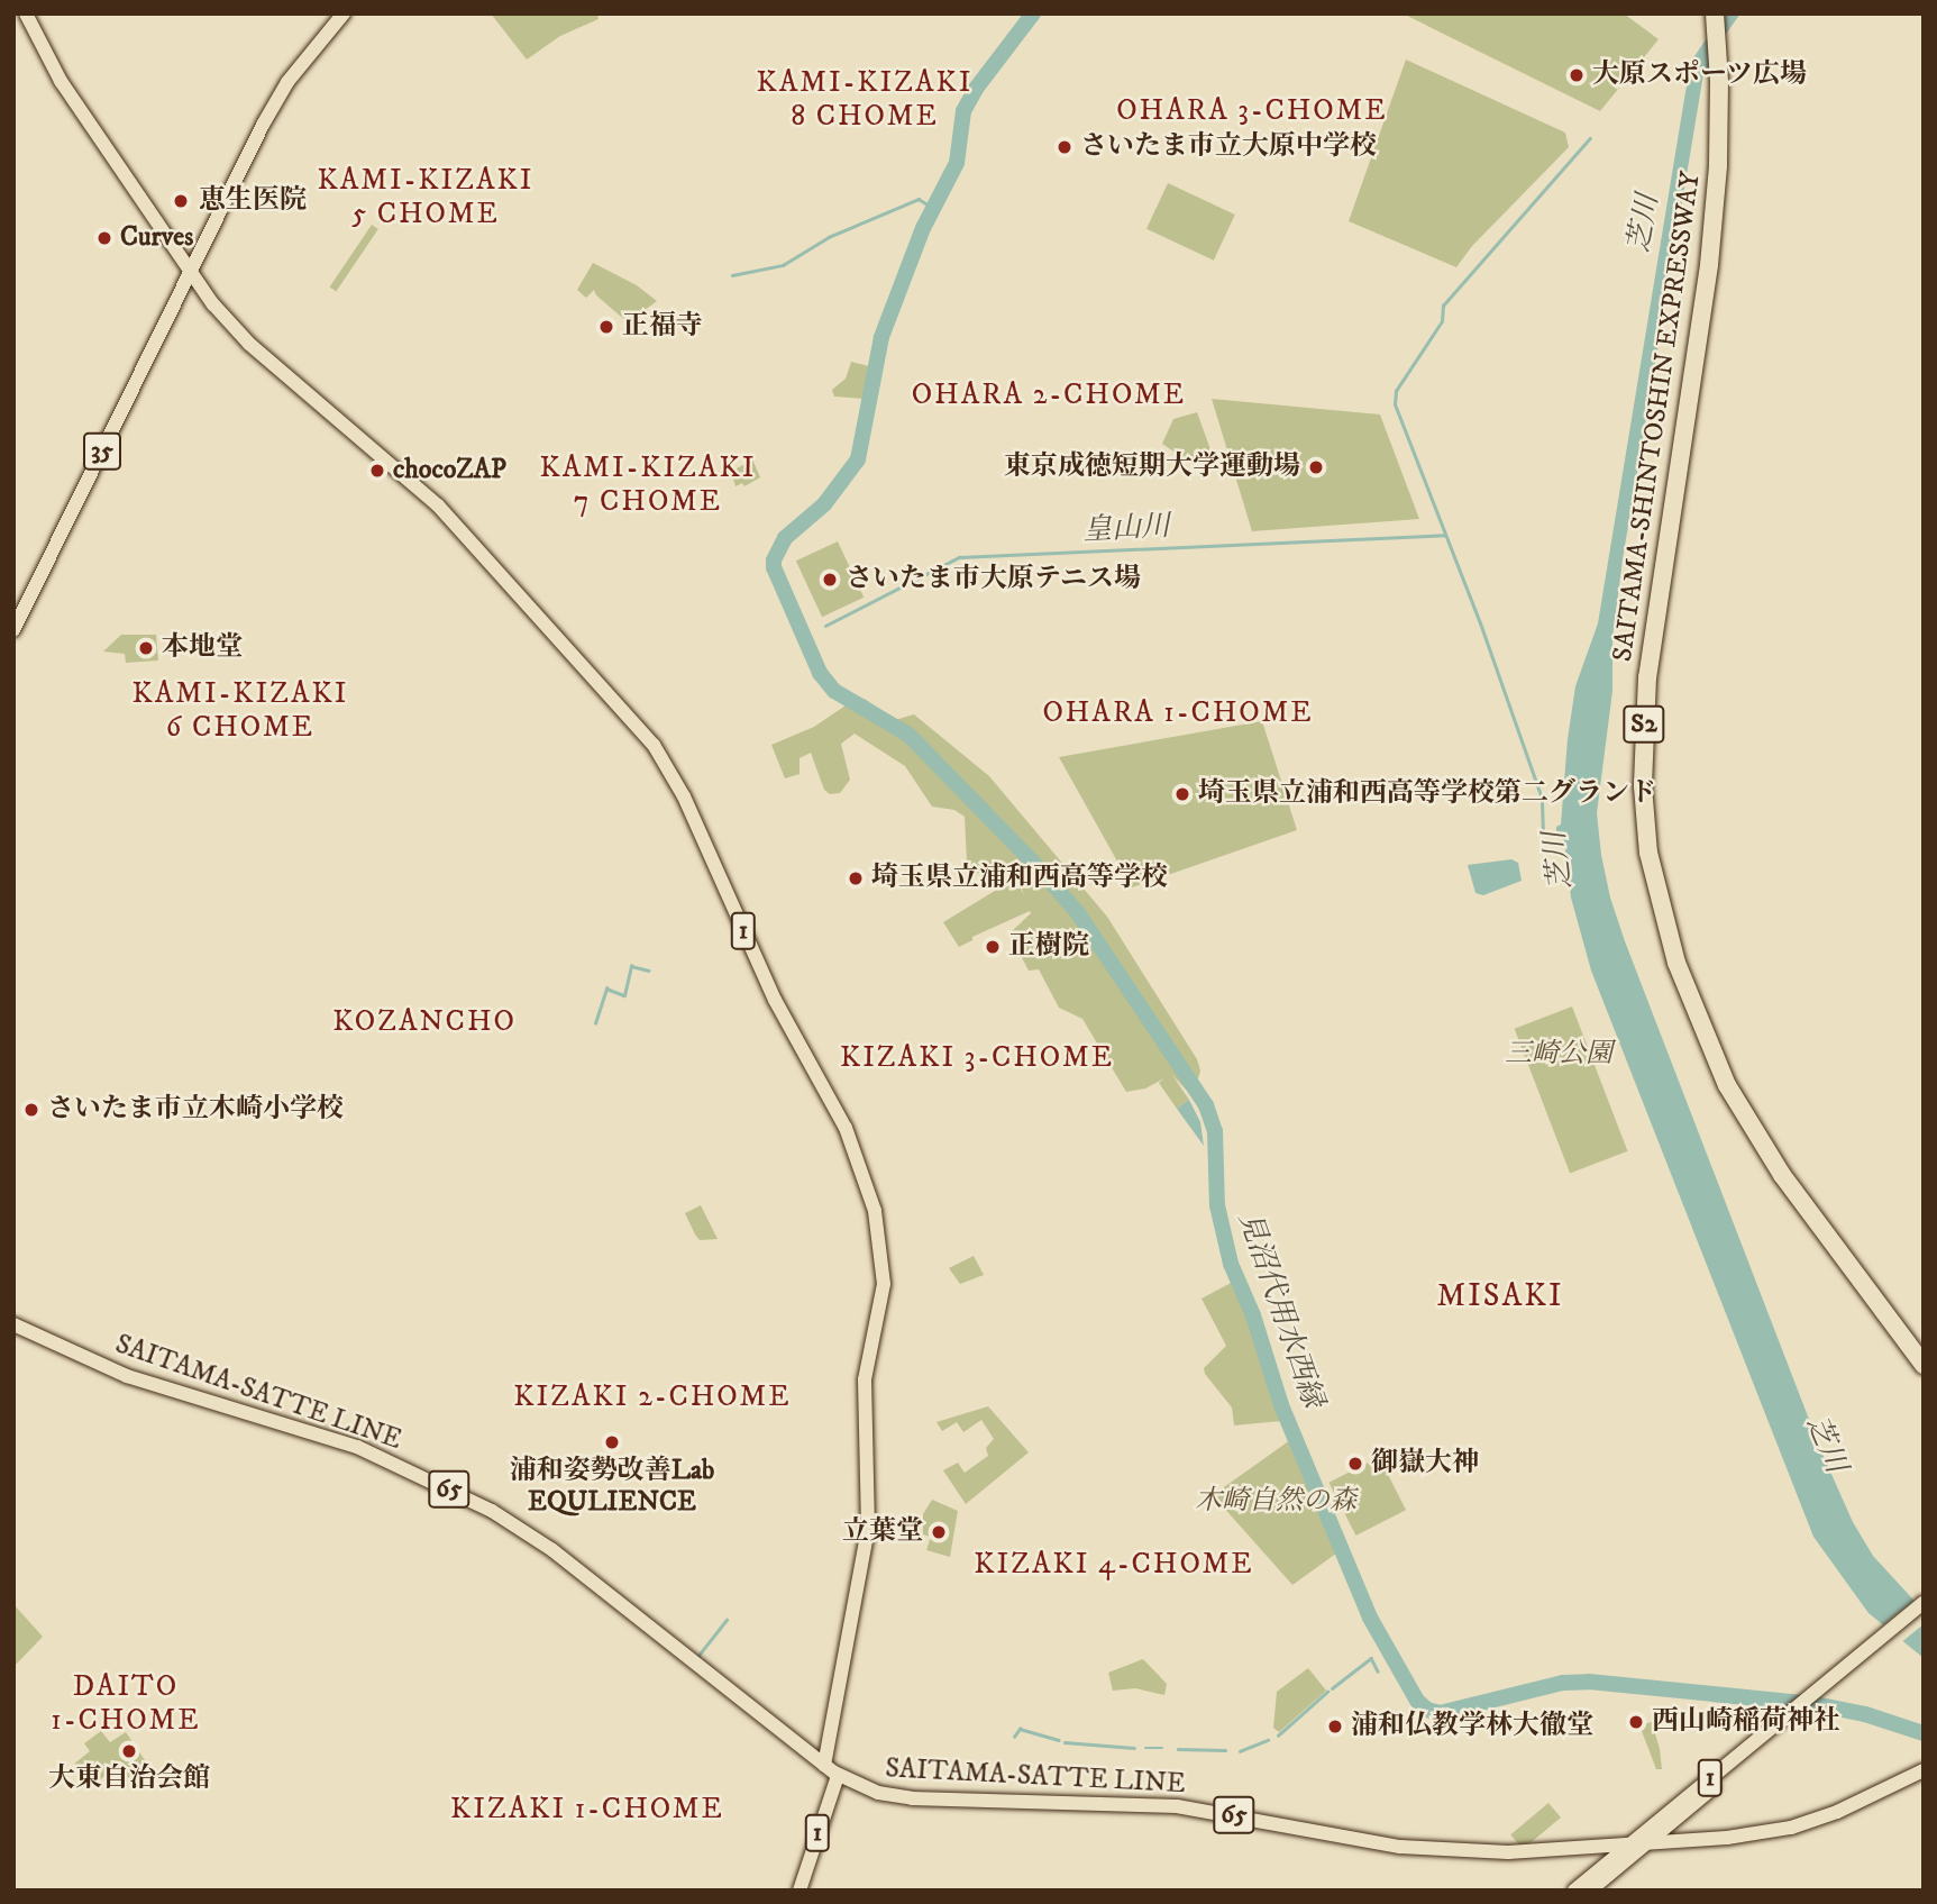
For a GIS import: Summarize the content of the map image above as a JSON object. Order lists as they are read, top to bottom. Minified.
{"streets":{"highway":["SAITAMA-SHINTOSHIN EXPRESSWAY","S2"],"main road":["35","1","SAITAMA-SATTE LINE","65"]},"crossings":[["35","1"],["1","SAITAMA-SATTE LINE"]],"districts":["KAMI-KIZAKI 8 CHOME","OHARA 3-CHOME","KAMI-KIZAKI 5 CHOME","OHARA 2-CHOME","KAMI-KIZAKI 7 CHOME","KAMI-KIZAKI 6 CHOME","OHARA 1-CHOME","KOZANCHO","KIZAKI 3-CHOME","MISAKI","KIZAKI 2-CHOME","KIZAKI 4-CHOME","DAITO 1-CHOME","KIZAKI 1-CHOME"],"water":["芝川","皇山川","見沼代用水西縁"],"parks":["三崎公園","木崎自然の森"],"places":["大原スポーツ広場","さいたま市立大原中学校","恵生医院","Curves","正福寺","東京成徳短期大学運動場","chocoZAP","さいたま市大原テニス場","本地堂","埼玉県立浦和西高等学校第二グランド","埼玉県立浦和西高等学校","正樹院","さいたま市立木崎小学校","浦和姿勢改善Lab EQULIENCE","御嶽大神","立葉堂","西山崎稲荷神社","浦和仏教学林大徹堂","大東自治会館"]}
